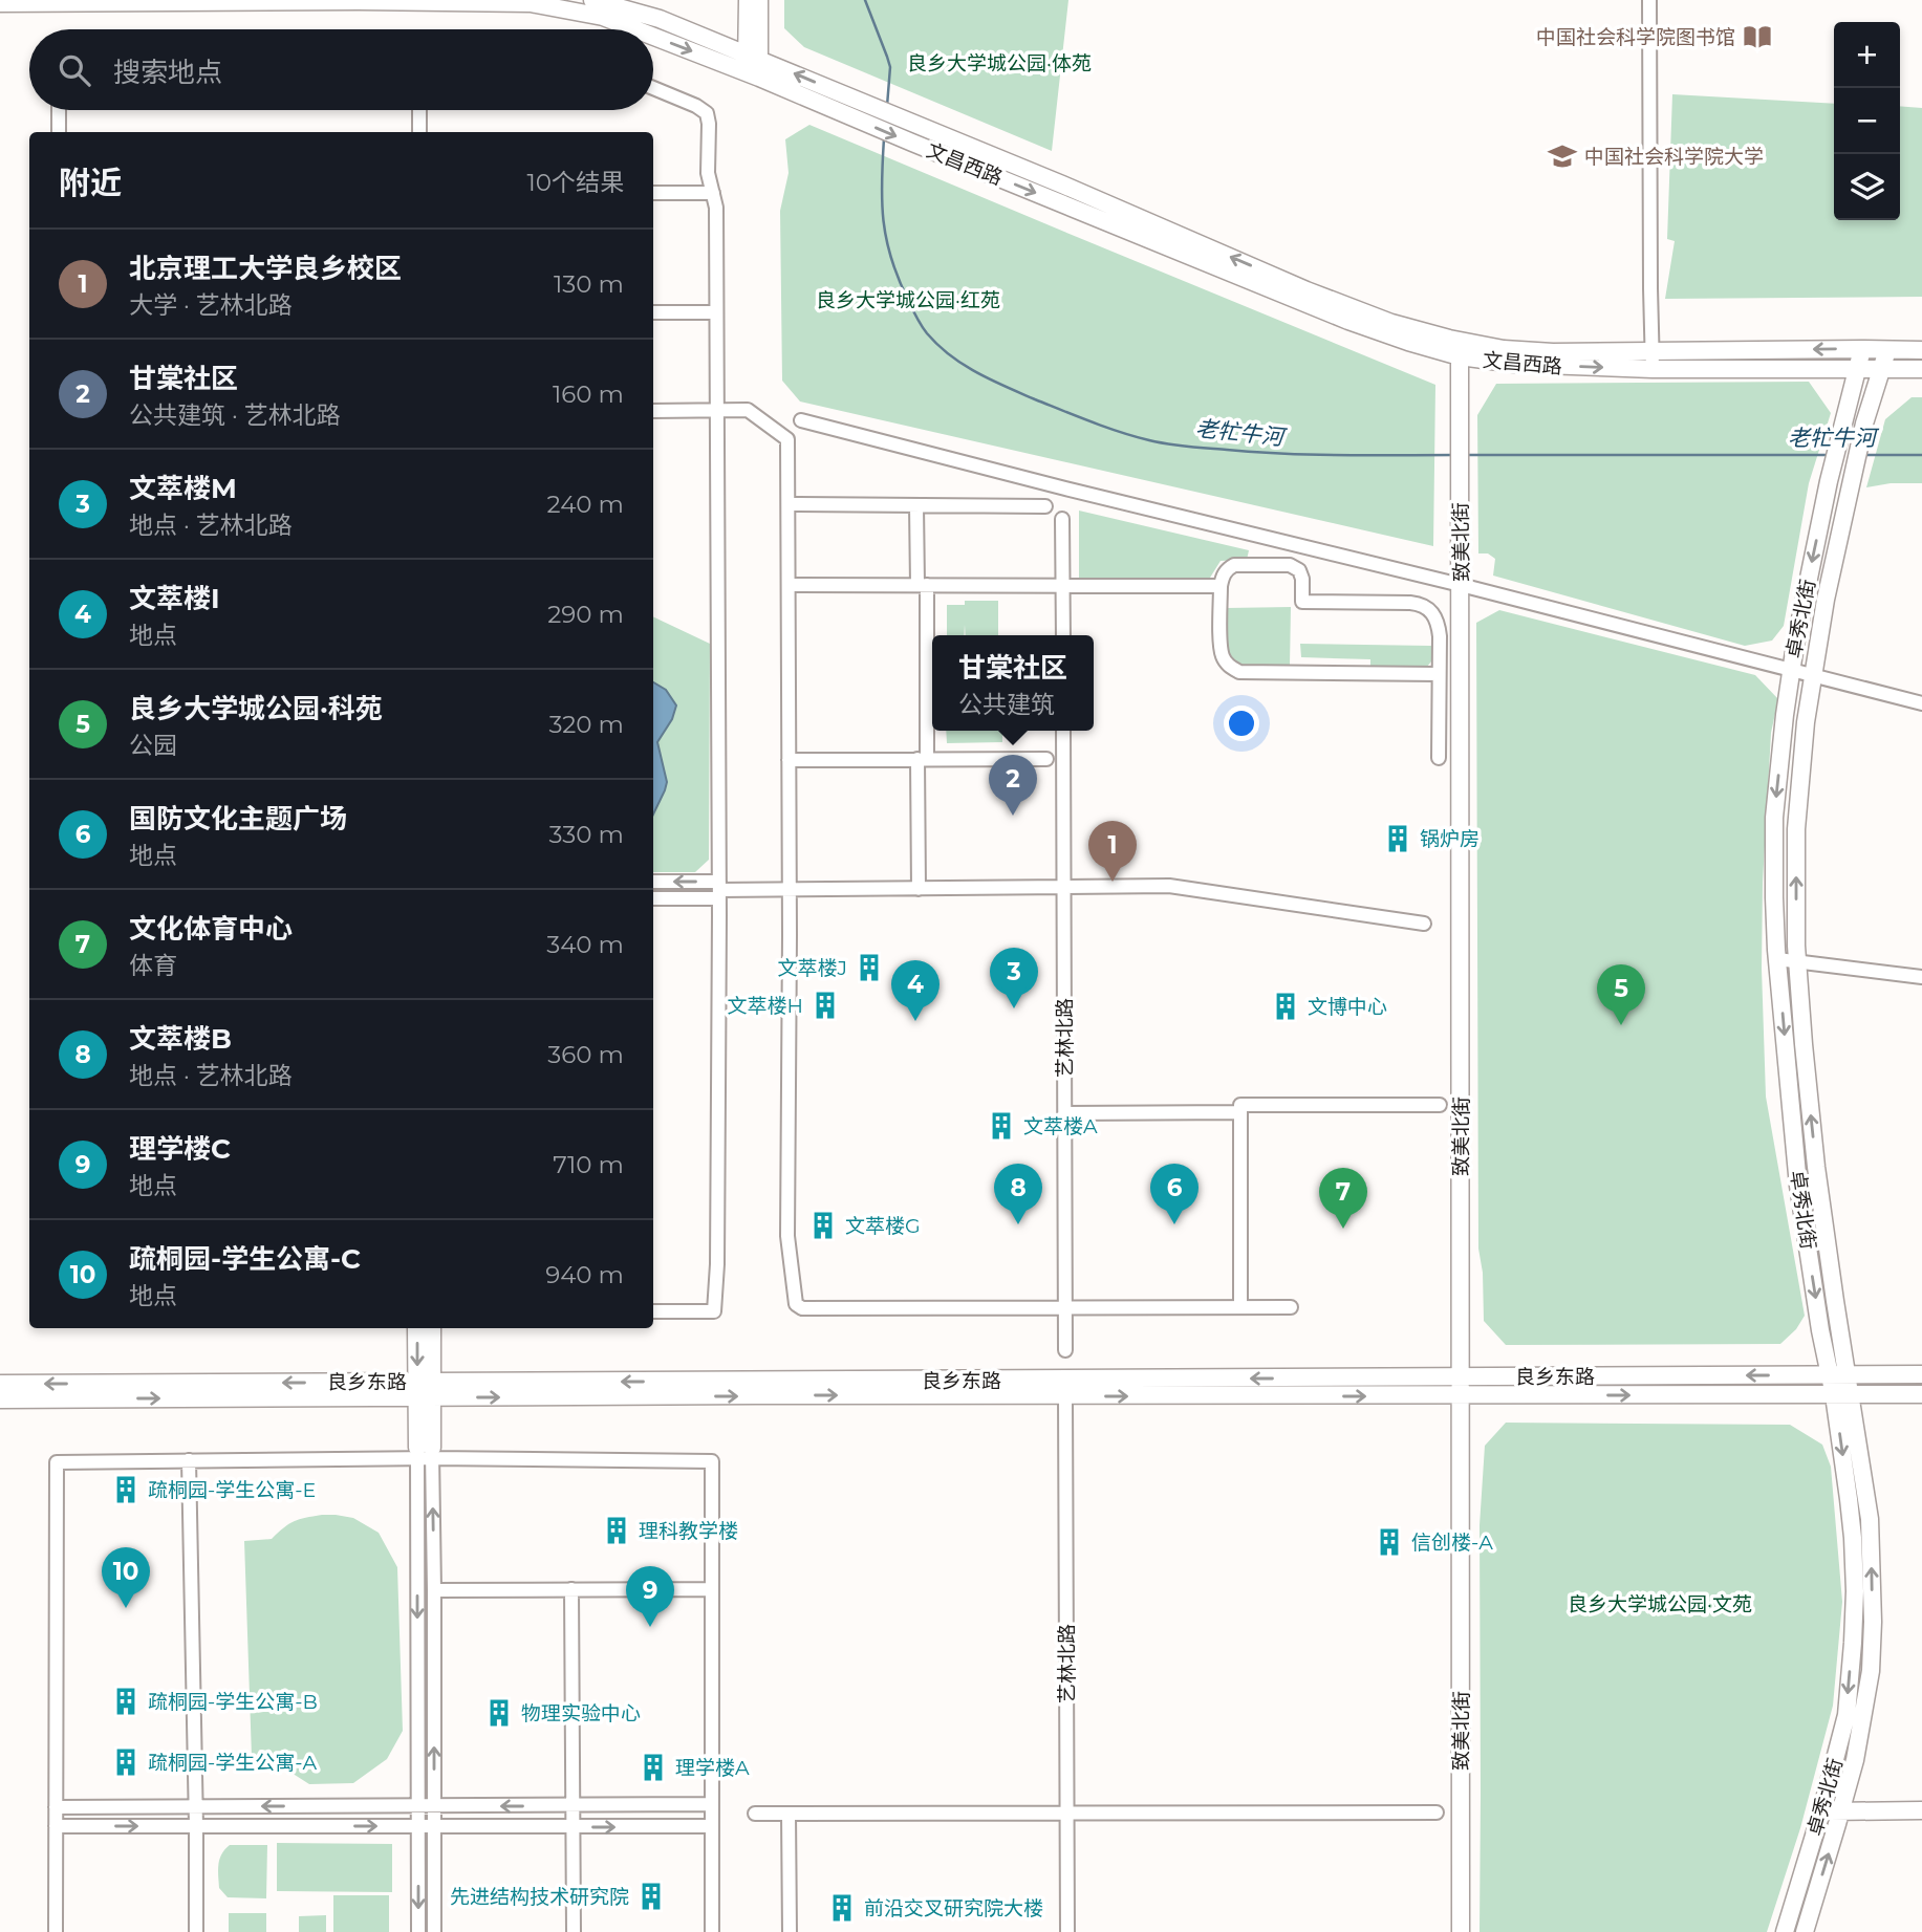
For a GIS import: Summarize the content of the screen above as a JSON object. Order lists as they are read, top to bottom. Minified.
{"streets":{"main road":["文昌西路","致美北街","卓秀北街","良乡东路"],"street":["艺林北路"]},"crossings":[["文昌西路","致美北街"],["文昌西路","卓秀北街"],["致美北街","良乡东路"],["卓秀北街","良乡东路"],["艺林北路","良乡东路"]],"water":["老牤牛河"],"parks":["良乡大学城公园·体苑","良乡大学城公园·红苑","良乡大学城公园·文苑"],"places":{"library":["中国社会科学院图书馆"],"school or university":["中国社会科学院大学"],"building":["锅炉房","文萃楼J","文萃楼H","文博中心","文萃楼A","文萃楼G","疏桐园-学生公寓-E","理科教学楼","信创楼-A","疏桐园-学生公寓-B","物理实验中心","疏桐园-学生公寓-A","理学楼A","先进结构技术研究院","前沿交叉研究院大楼"]},"page":{"map_buttons":["+","−"],"search":"搜索地点","heading":["附近","10个结果"],"list":[{"mark":"1","name":"北京理工大学良乡校区","note":"大学 · 艺林北路","value":"130 m"},{"mark":"2","name":"甘棠社区","note":"公共建筑 · 艺林北路","value":"160 m"},{"mark":"3","name":"文萃楼M","note":"地点 · 艺林北路","value":"240 m"},{"mark":"4","name":"文萃楼I","note":"地点","value":"290 m"},{"mark":"5","name":"良乡大学城公园·科苑","note":"公园","value":"320 m"},{"mark":"6","name":"国防文化主题广场","note":"地点","value":"330 m"},{"mark":"7","name":"文化体育中心","note":"体育","value":"340 m"},{"mark":"8","name":"文萃楼B","note":"地点 · 艺林北路","value":"360 m"},{"mark":"9","name":"理学楼C","note":"地点","value":"710 m"},{"mark":"10","name":"疏桐园-学生公寓-C","note":"地点","value":"940 m"}],"popup":["甘棠社区","公共建筑"],"pins":["2","1","3","4","5","6","8","7","10","9"]}}
